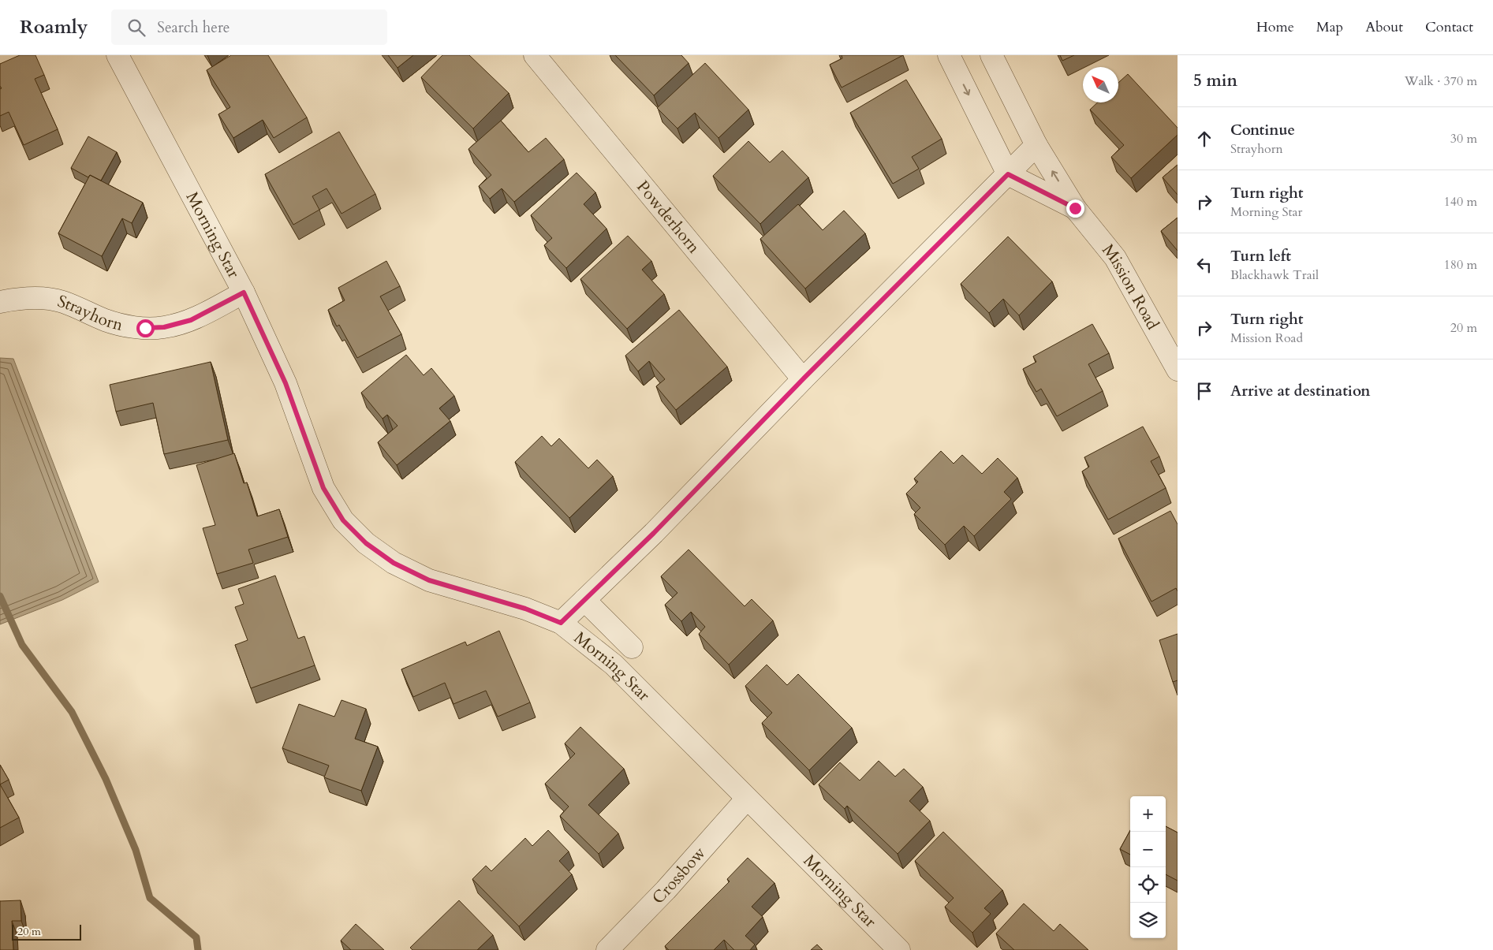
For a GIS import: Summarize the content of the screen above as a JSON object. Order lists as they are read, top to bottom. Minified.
{"streets":{"street":["Powderhorn","Morning Star","Mission Road","Strayhorn","Crossbow"]},"crossings":[["Morning Star","Strayhorn"],["Morning Star","Crossbow"]],"scale_bar":"20 m","north":"top left","page":{"header":"Roamly","search":"Search here","nav":["Home","Map","About","Contact"],"heading":["5 min","Walk · 370 m"],"list":[["Continue","Strayhorn","30 m"],["Turn right","Morning Star","140 m"],["Turn left","Blackhawk Trail","180 m"],["Turn right","Mission Road","20 m"],"Arrive at destination"],"map_buttons":["+","−"],"scale":"20 m"}}
